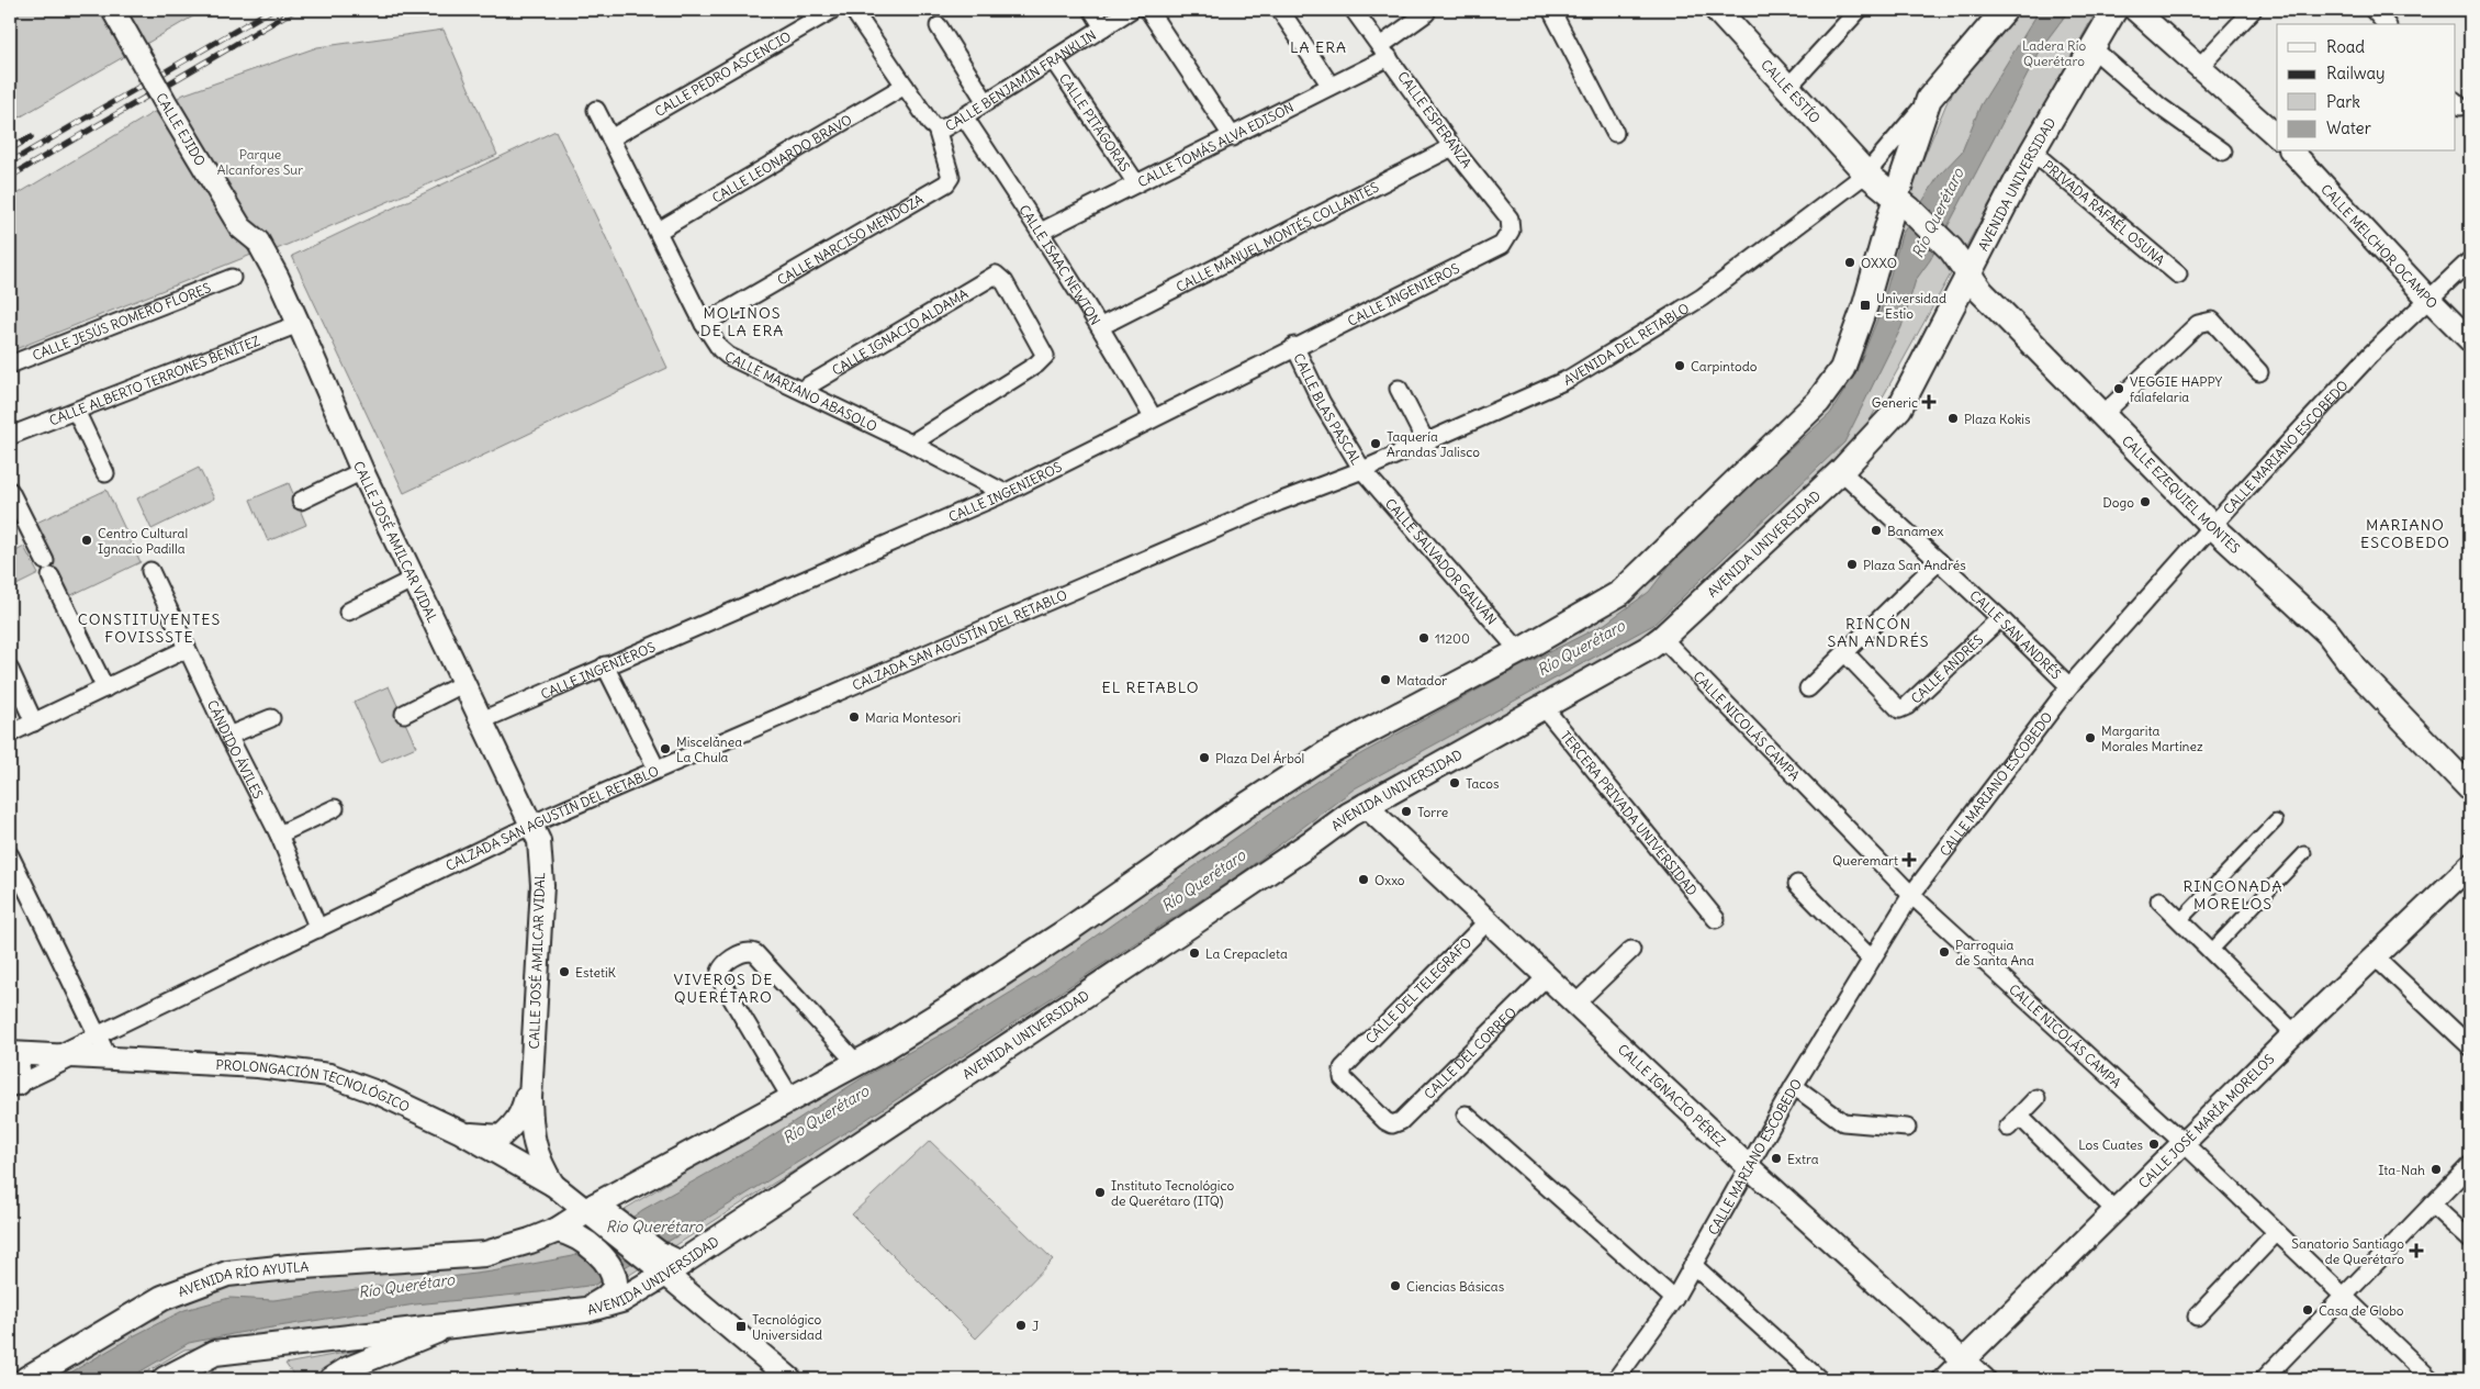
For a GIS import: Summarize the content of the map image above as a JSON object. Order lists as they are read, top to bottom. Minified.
{"streets":{"main road":["CALLE ESTÍO","AVENIDA UNIVERSIDAD","CALLE EZEQUIEL MONTES","AVENIDA RÍO AYUTLA"],"street":["CALLE PEDRO ASCENCIO","CALLE BENJAMÍN FRANKLIN","CALLE ESPERANZA","CALLE PITÁGORAS","CALLE EJIDO","CALLE TOMÁS ALVA EDISON","CALLE LEONARDO BRAVO","PRIVADA RAFAÉL OSUNA","CALLE MANUEL MONTÉS COLLANTES","CALLE NARCISO MENDOZA","CALLE MELCHOR OCAMPO","CALLE ISAAC NEWTON","CALLE INGENIEROS","CALLE JESÚS ROMERO FLORES","CALLE IGNACIO ALDAMA","AVENIDA DEL RETABLO","CALLE ALBERTO TERRONES BENÍTEZ","CALLE MARIANO ABASOLO","CALLE BLAS PASCAL","CALLE MARIANO ESCOBEDO","CALLE JOSÉ AMILCAR VIDAL","CALLE SALVADOR GALVÁN","CALLE SAN ANDRÉS","CALZADA SAN AGUSTÍN DEL RETABLO","CALLE ANDRÉS","CALLE NICOLÁS CAMPA","CÁNDIDO ÁVILES","TERCERA PRIVADA UNIVERSIDAD","CALLE DEL TELEGRAFO","CALLE DEL CORREO","PROLONGACIÓN TECNOLÓGICO","CALLE IGNACIO PÉREZ","CALLE JOSÉ MARÍA MORELOS"]},"crossings":[["CALLE PEDRO ASCENCIO","CALLE MARIANO ABASOLO"],["CALLE BENJAMÍN FRANKLIN","CALLE PITÁGORAS"],["CALLE BENJAMÍN FRANKLIN","CALLE NARCISO MENDOZA"],["CALLE BENJAMÍN FRANKLIN","CALLE ISAAC NEWTON"],["CALLE ESTÍO","AVENIDA DEL RETABLO"],["CALLE ESPERANZA","CALLE TOMÁS ALVA EDISON"],["CALLE ESPERANZA","CALLE MANUEL MONTÉS COLLANTES"],["CALLE ESPERANZA","CALLE INGENIEROS"],["CALLE PITÁGORAS","CALLE TOMÁS ALVA EDISON"],["CALLE EJIDO","CALLE JOSÉ AMILCAR VIDAL"],["CALLE TOMÁS ALVA EDISON","CALLE ISAAC NEWTON"],["CALLE LEONARDO BRAVO","CALLE MARIANO ABASOLO"],["AVENIDA UNIVERSIDAD","PRIVADA RAFAÉL OSUNA"],["AVENIDA UNIVERSIDAD","CALLE EZEQUIEL MONTES"],["AVENIDA UNIVERSIDAD","CALLE SAN ANDRÉS"],["AVENIDA UNIVERSIDAD","CALLE NICOLÁS CAMPA"],["AVENIDA UNIVERSIDAD","TERCERA PRIVADA UNIVERSIDAD"],["AVENIDA UNIVERSIDAD","CALLE IGNACIO PÉREZ"],["CALLE MANUEL MONTÉS COLLANTES","CALLE ISAAC NEWTON"],["CALLE NARCISO MENDOZA","CALLE MARIANO ABASOLO"],["CALLE MELCHOR OCAMPO","CALLE MARIANO ESCOBEDO"],["CALLE ISAAC NEWTON","CALLE INGENIEROS"],["CALLE INGENIEROS","CALLE MARIANO ABASOLO"],["CALLE INGENIEROS","CALLE BLAS PASCAL"],["CALLE INGENIEROS","CALLE JOSÉ AMILCAR VIDAL"],["CALLE IGNACIO ALDAMA","CALLE MARIANO ABASOLO"],["AVENIDA DEL RETABLO","CALLE BLAS PASCAL"],["AVENIDA DEL RETABLO","CALLE SALVADOR GALVÁN"],["AVENIDA DEL RETABLO","CALZADA SAN AGUSTÍN DEL RETABLO"],["CALLE ALBERTO TERRONES BENÍTEZ","CALLE JOSÉ AMILCAR VIDAL"],["CALLE BLAS PASCAL","CALLE SALVADOR GALVÁN"],["CALLE BLAS PASCAL","CALZADA SAN AGUSTÍN DEL RETABLO"],["CALLE MARIANO ESCOBEDO","CALLE EZEQUIEL MONTES"],["CALLE MARIANO ESCOBEDO","CALLE SAN ANDRÉS"],["CALLE MARIANO ESCOBEDO","CALLE NICOLÁS CAMPA"],["CALLE MARIANO ESCOBEDO","CALLE IGNACIO PÉREZ"],["CALLE JOSÉ AMILCAR VIDAL","CALZADA SAN AGUSTÍN DEL RETABLO"],["CALLE JOSÉ AMILCAR VIDAL","PROLONGACIÓN TECNOLÓGICO"],["CALLE SALVADOR GALVÁN","CALZADA SAN AGUSTÍN DEL RETABLO"],["CALLE SAN ANDRÉS","CALLE ANDRÉS"],["CALZADA SAN AGUSTÍN DEL RETABLO","CÁNDIDO ÁVILES"],["CALZADA SAN AGUSTÍN DEL RETABLO","PROLONGACIÓN TECNOLÓGICO"],["CALLE NICOLÁS CAMPA","CALLE JOSÉ MARÍA MORELOS"],["CALLE DEL TELEGRAFO","CALLE DEL CORREO"],["CALLE DEL TELEGRAFO","CALLE IGNACIO PÉREZ"],["CALLE DEL CORREO","CALLE IGNACIO PÉREZ"],["CALLE IGNACIO PÉREZ","CALLE JOSÉ MARÍA MORELOS"]],"districts":["LA ERA","MOLINOS DE LA ERA","MARIANO ESCOBEDO","CONSTITUYENTES FOVISSSTE","RINCÓN SAN ANDRÉS","EL RETABLO","RINCONADA MORELOS","VIVEROS DE QUERÉTARO"],"water":["Río Querétaro","Rio Querétaro"],"parks":["Ladera Río Querétaro","Parque Alcanfores Sur"],"places":{"other":["OXXO","Carpintodo","VEGGIE HAPPY falafelaria","Plaza Kokis","Taquería Arandas Jalisco","Dogo","Banamex","Centro Cultural Ignacio Padilla","Plaza San Andrés","11200","Matador","Maria Montesori","Margarita Morales Martínez","Miscelánea La Chula","Plaza Del Árbol","Tacos","Torre","Oxxo","Parroquia de Santa Ana","La Crepacleta","EstetiK","Los Cuates","Extra","Ita-Nah","Instituto Tecnológico de Querétaro (ITQ)","Ciencias Básicas","Casa de Globo","J"],"transit":["Universidad - Estio","Tecnológico Universidad"],"health":["Generic","Queremart","Sanatorio Santiago de Querétaro"]},"legend":["Road","Railway","Park","Water"]}
